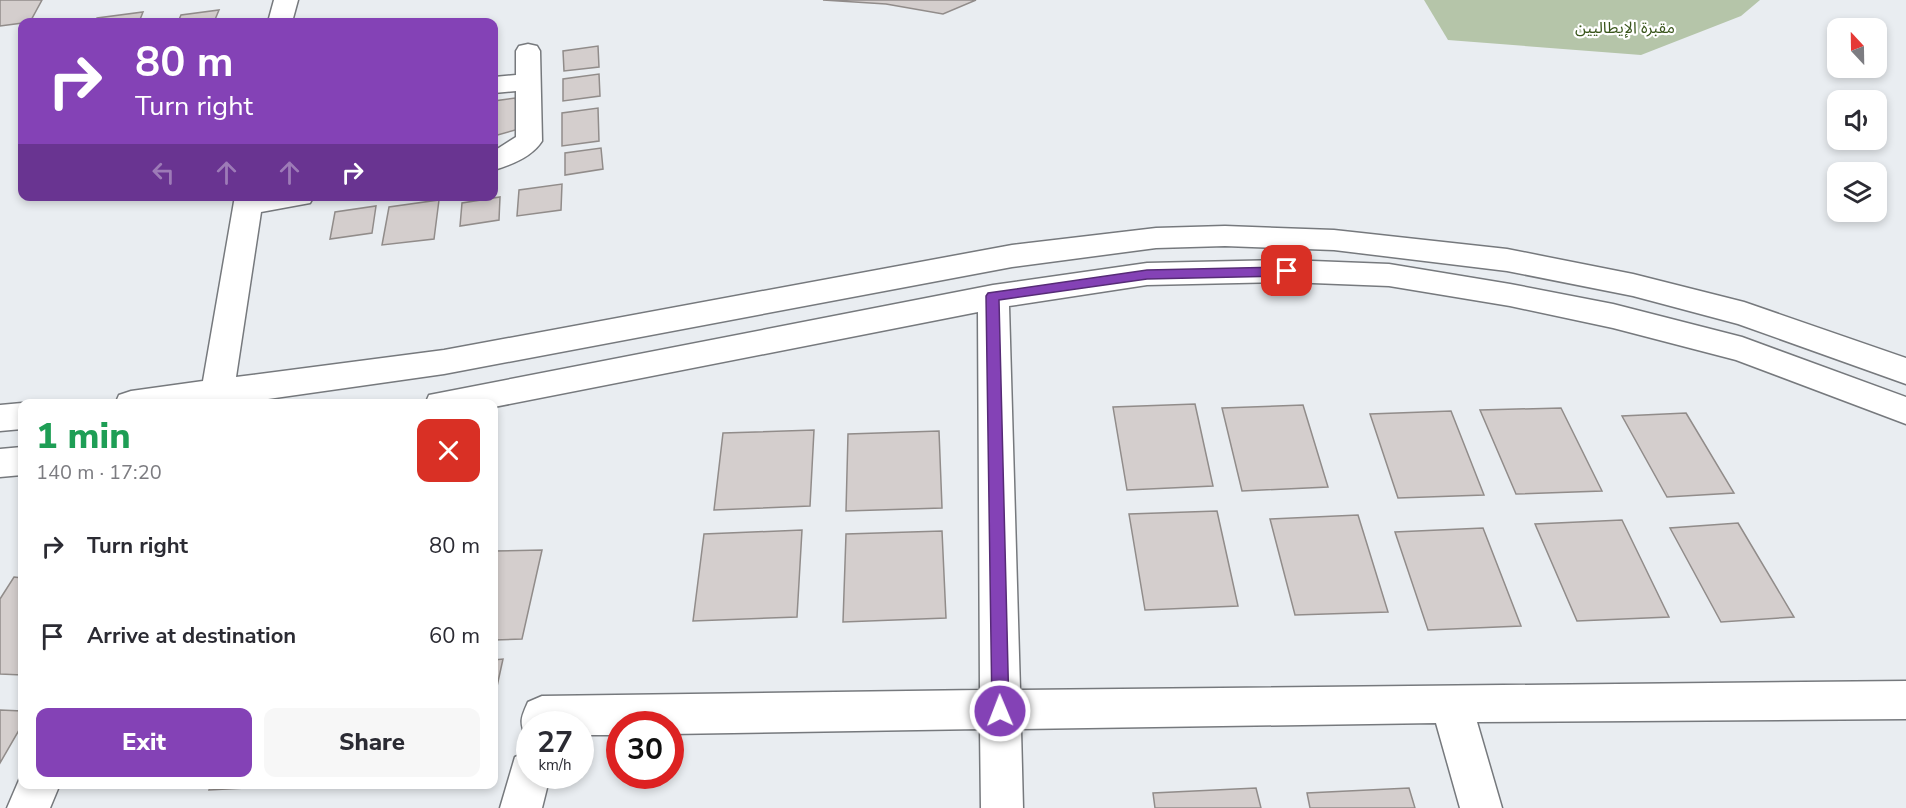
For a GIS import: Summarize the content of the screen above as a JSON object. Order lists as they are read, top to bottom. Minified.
{"parks":["مقبرة الإيطاليين"],"north":"top","page":{"turn":["80 m","Turn right"],"heading":["1 min","140 m · 17:20"],"list":[{"name":"Turn right","value":"80 m"},{"name":"Arrive at destination","value":"60 m"}],"buttons":["Exit","Share"],"speed":"27 km/h","limit":"30"}}
